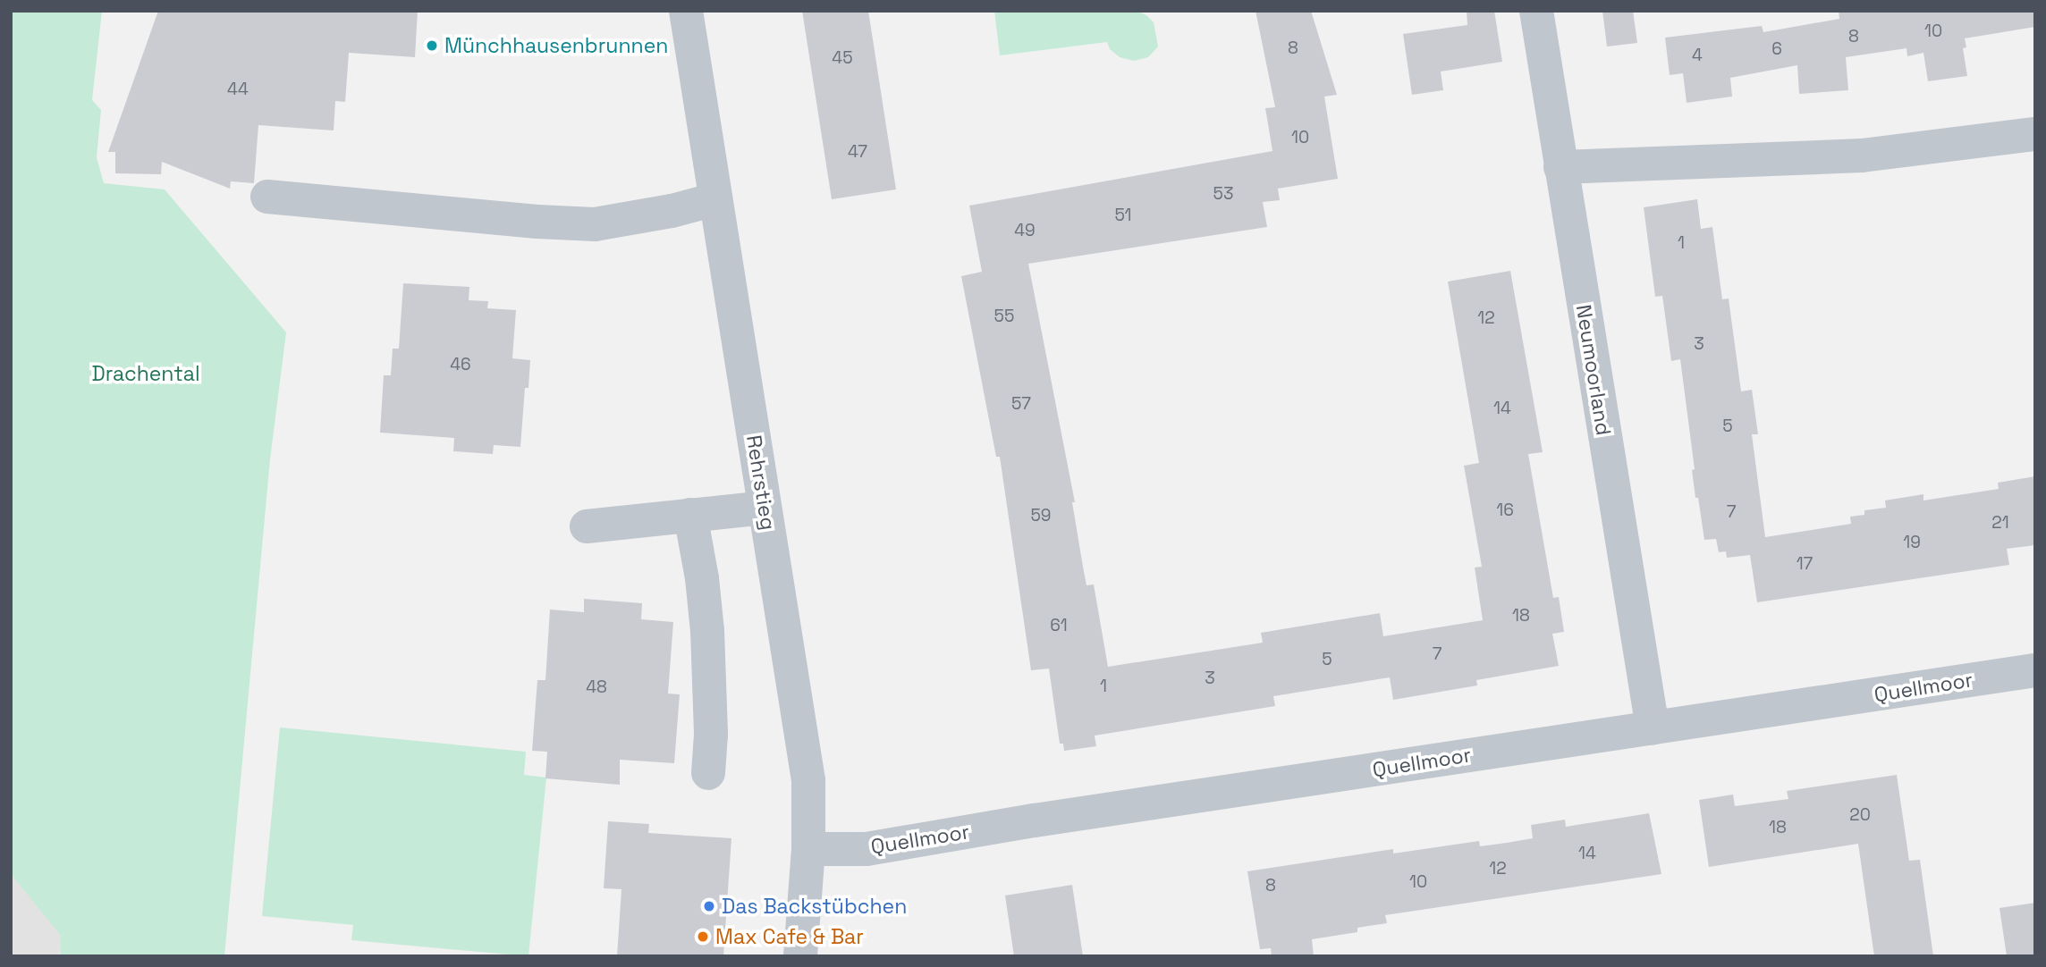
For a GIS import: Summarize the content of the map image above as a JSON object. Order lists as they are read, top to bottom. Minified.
{"streets":{"street":["Neumoorland","Rehrstieg","Quellmoor"]},"crossings":[["Neumoorland","Quellmoor"],["Rehrstieg","Quellmoor"]],"parks":["Drachental"],"places":["Münchhausenbrunnen","Das Backstübchen","Max Cafe & Bar"],"house_numbers":["10","8","8","6","4","45","44","10","47","53","51","49","1","55","12","3","46","57","14","5","16","7","59","21","19","17","18","61","7","5","3","1","48","20","18","14","12","10","8"]}
